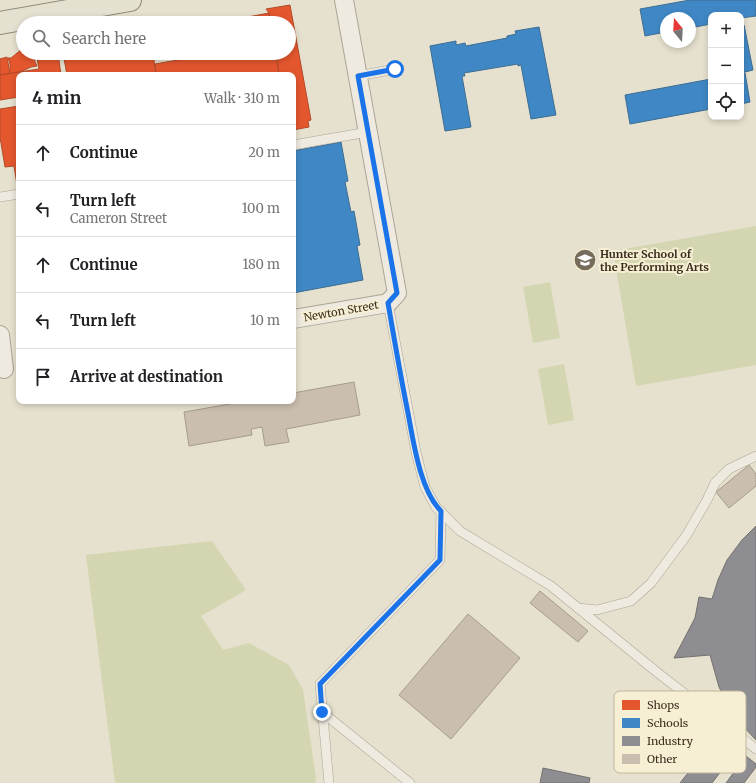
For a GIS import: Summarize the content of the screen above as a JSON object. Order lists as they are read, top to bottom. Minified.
{"streets":{"street":["Newton Street"]},"places":{"school or university":["Hunter School of the Performing Arts"]},"legend":["Shops","Schools","Industry","Other"],"north":"top","page":{"map_buttons":["+","−"],"search":"Search here","heading":["4 min","Walk · 310 m"],"list":[["Continue","20 m"],["Turn left","Cameron Street","100 m"],["Continue","180 m"],["Turn left","10 m"],"Arrive at destination"]}}
